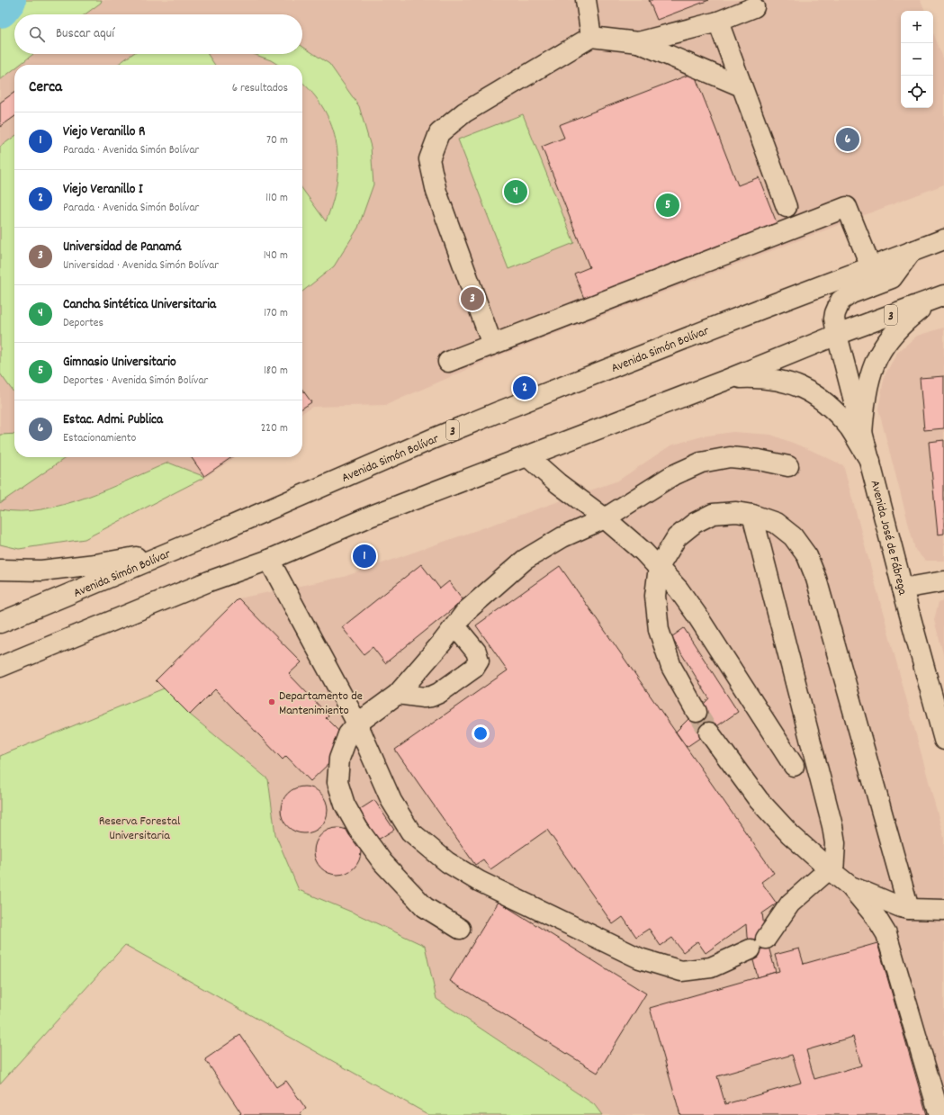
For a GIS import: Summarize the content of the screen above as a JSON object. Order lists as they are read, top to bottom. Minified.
{"streets":{"main road":["3","Avenida Simón Bolívar","Avenida José de Fábrega"]},"crossings":[["3","Avenida José de Fábrega"],["Avenida Simón Bolívar","Avenida José de Fábrega"]],"parks":["Reserva Forestal Universitaria"],"places":["Departamento de Mantenimiento"],"page":{"map_buttons":["+","−"],"search":"Buscar aquí","heading":["Cerca","6 resultados"],"list":[{"mark":"1","name":"Viejo Veranillo R","note":"Parada · Avenida Simón Bolívar","value":"70 m"},{"mark":"2","name":"Viejo Veranillo I","note":"Parada · Avenida Simón Bolívar","value":"110 m"},{"mark":"3","name":"Universidad de Panamá","note":"Universidad · Avenida Simón Bolívar","value":"140 m"},{"mark":"4","name":"Cancha Sintética Universitaria","note":"Deportes","value":"170 m"},{"mark":"5","name":"Gimnasio Universitario","note":"Deportes · Avenida Simón Bolívar","value":"180 m"},{"mark":"6","name":"Estac. Admi. Publica","note":"Estacionamiento","value":"220 m"}],"pins":["6","4","5","3","2","1"]}}
